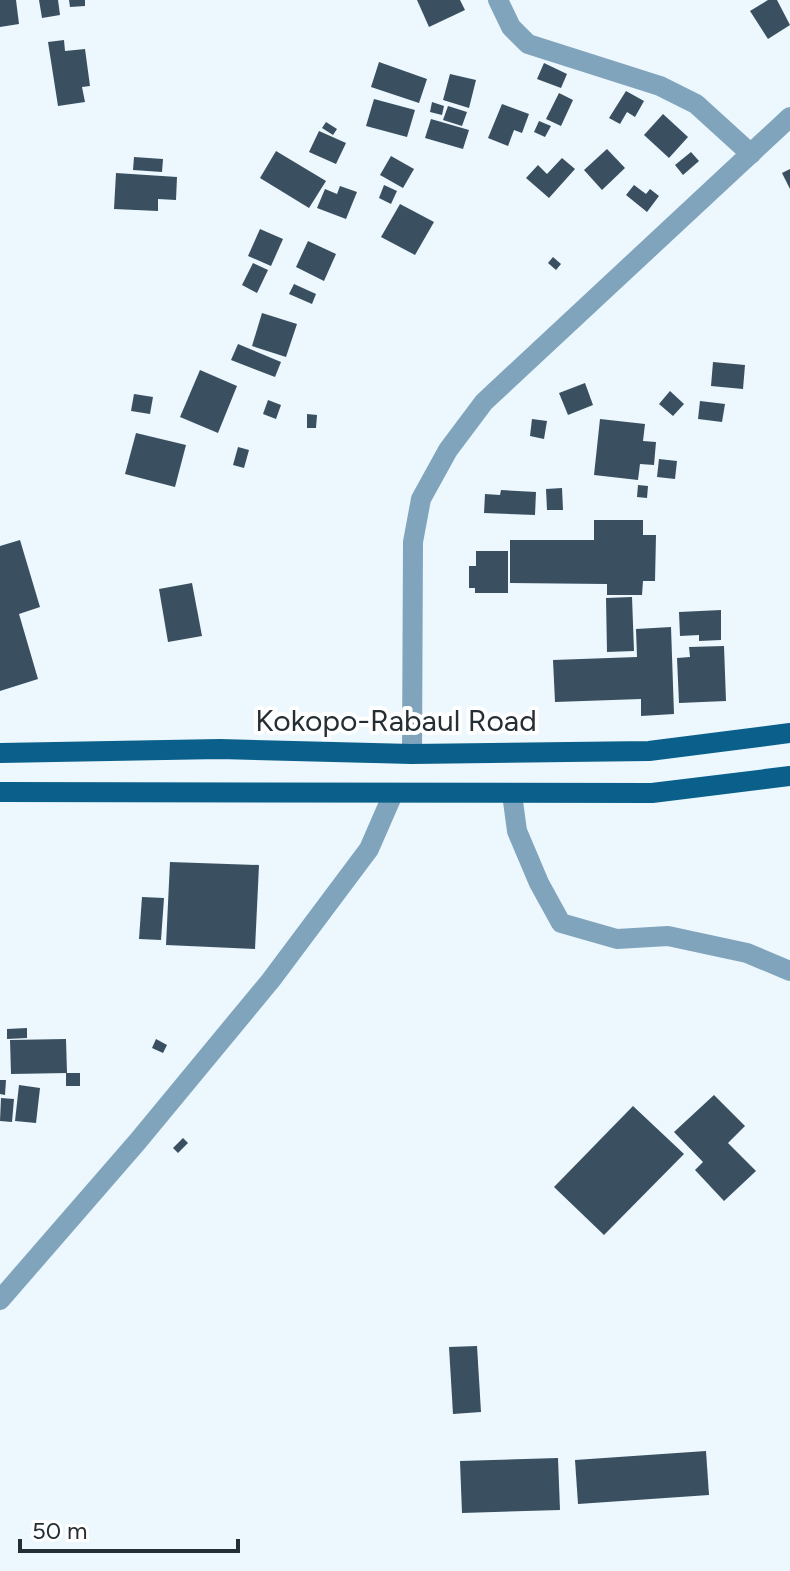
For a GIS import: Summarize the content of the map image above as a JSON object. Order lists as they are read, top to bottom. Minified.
{"streets":{"main road":["Kokopo-Rabaul Road"]},"scale_bar":"50 m"}
